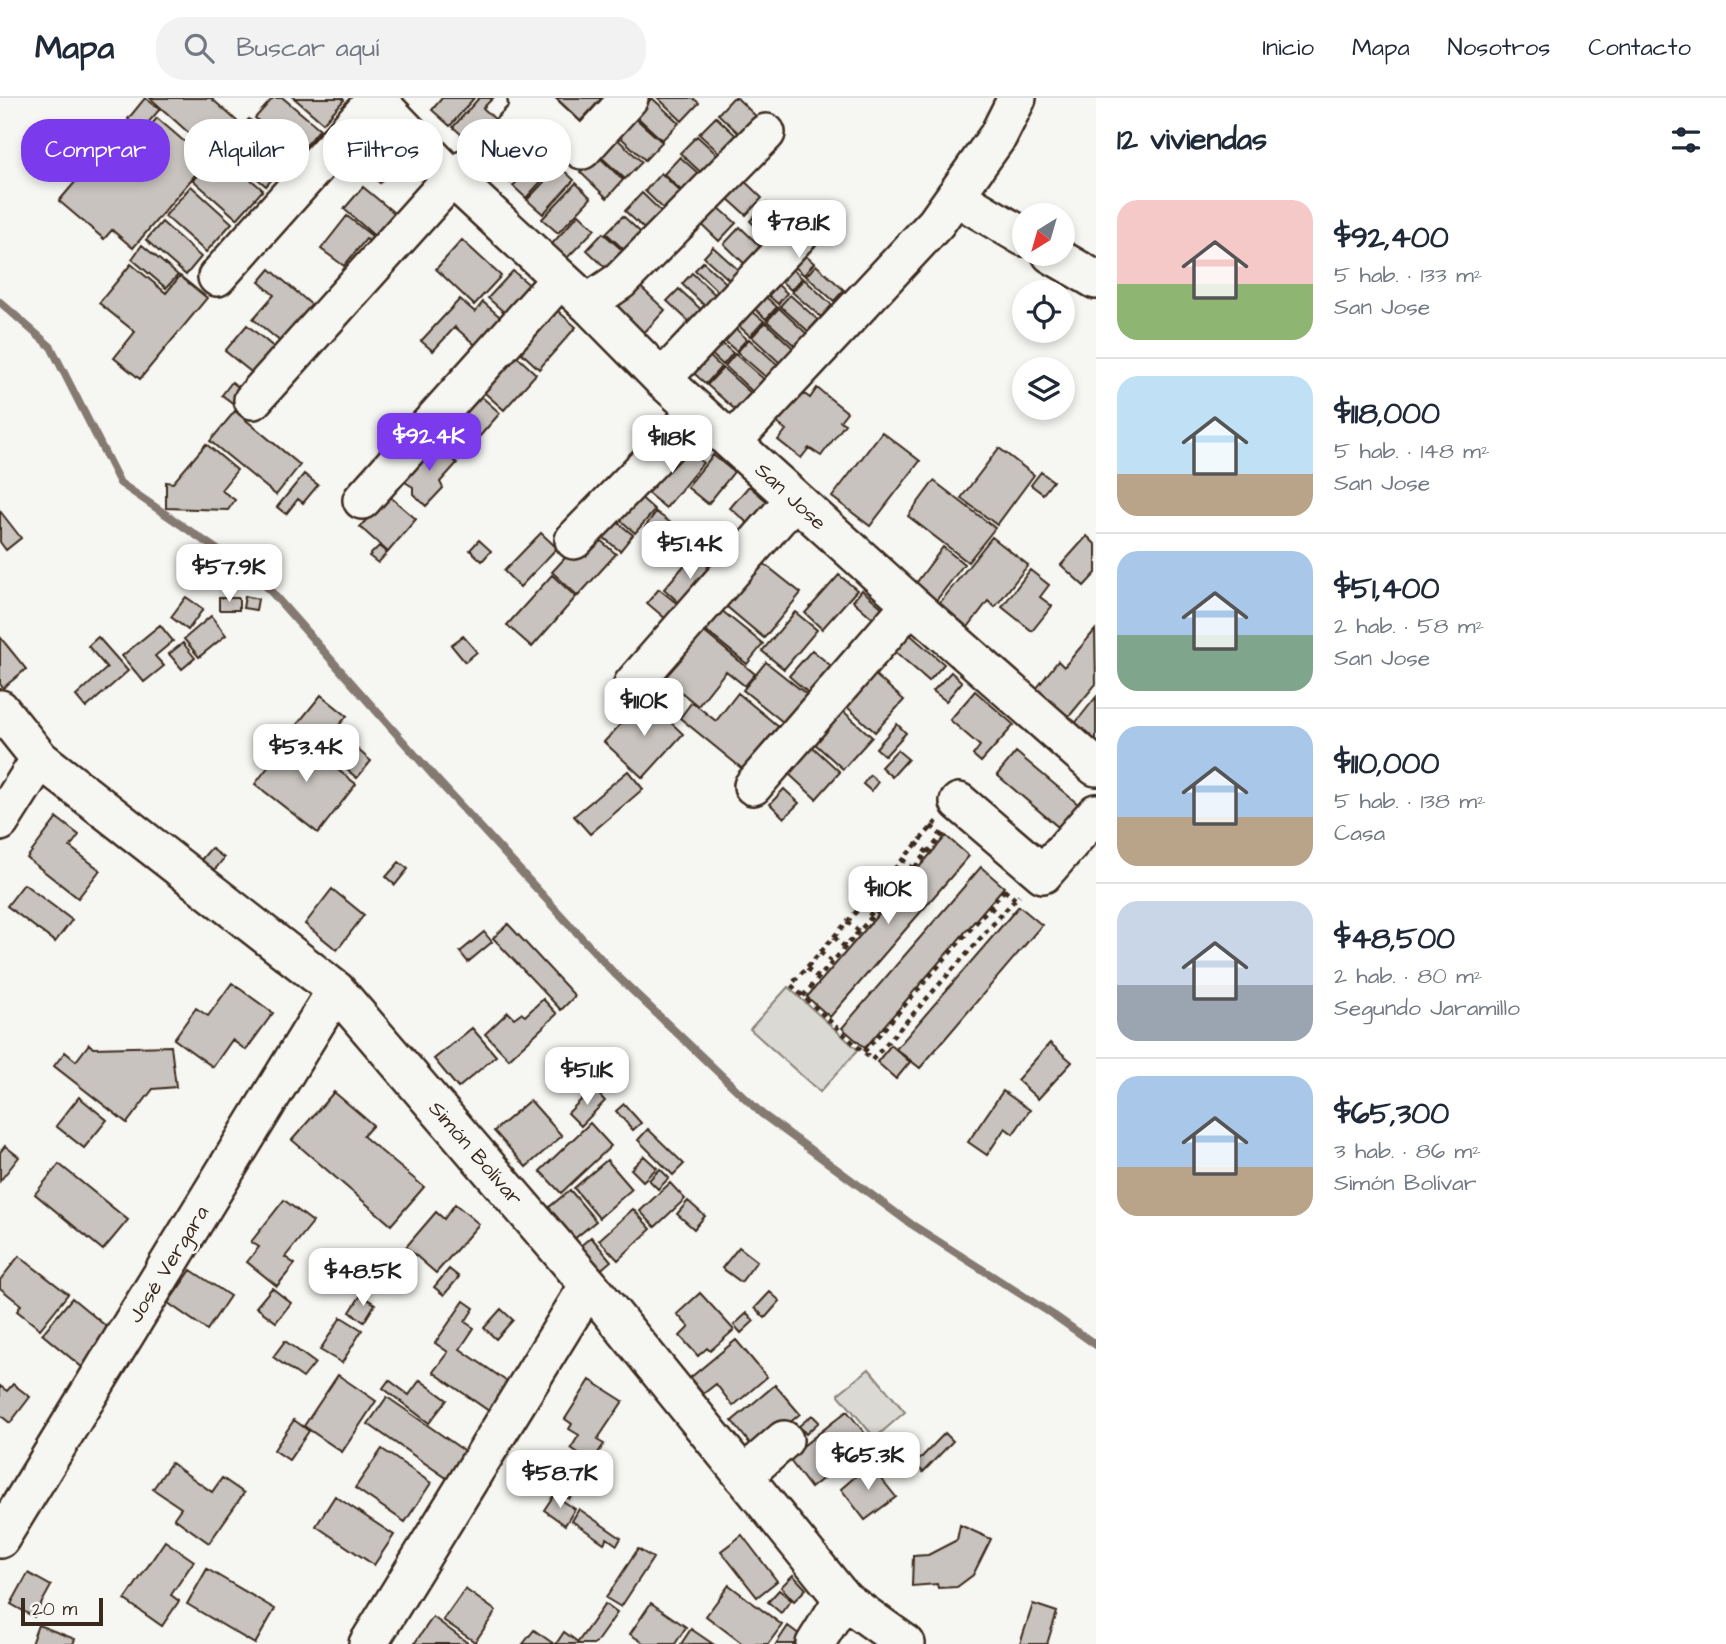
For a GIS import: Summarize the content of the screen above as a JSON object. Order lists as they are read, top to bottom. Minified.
{"streets":{"street":["San Jose","Simón Bolívar","José Vergara"]},"crossings":[["Simón Bolívar","José Vergara"]],"scale_bar":"20 m","north":"bottom left","page":{"header":"Mapa","search":"Buscar aquí","nav":["Inicio","Mapa","Nosotros","Contacto"],"heading":"12 viviendas","chip":["Comprar","Alquilar","Filtros","Nuevo"],"list":[{"name":"$92,400","note":"5 hab. · 133 m² · San Jose"},{"name":"$118,000","note":"5 hab. · 148 m² · San Jose"},{"name":"$51,400","note":"2 hab. · 58 m² · San Jose"},{"name":"$110,000","note":"5 hab. · 138 m² · Casa"},{"name":"$48,500","note":"2 hab. · 80 m² · Segundo Jaramillo"},{"name":"$65,300","note":"3 hab. · 86 m² · Simón Bolívar"}],"price":["$78.1K","$92.4K","$118K","$51.4K","$57.9K","$110K","$53.4K","$110K","$51.1K","$48.5K","$65.3K","$58.7K"],"scale":"20 m"}}
